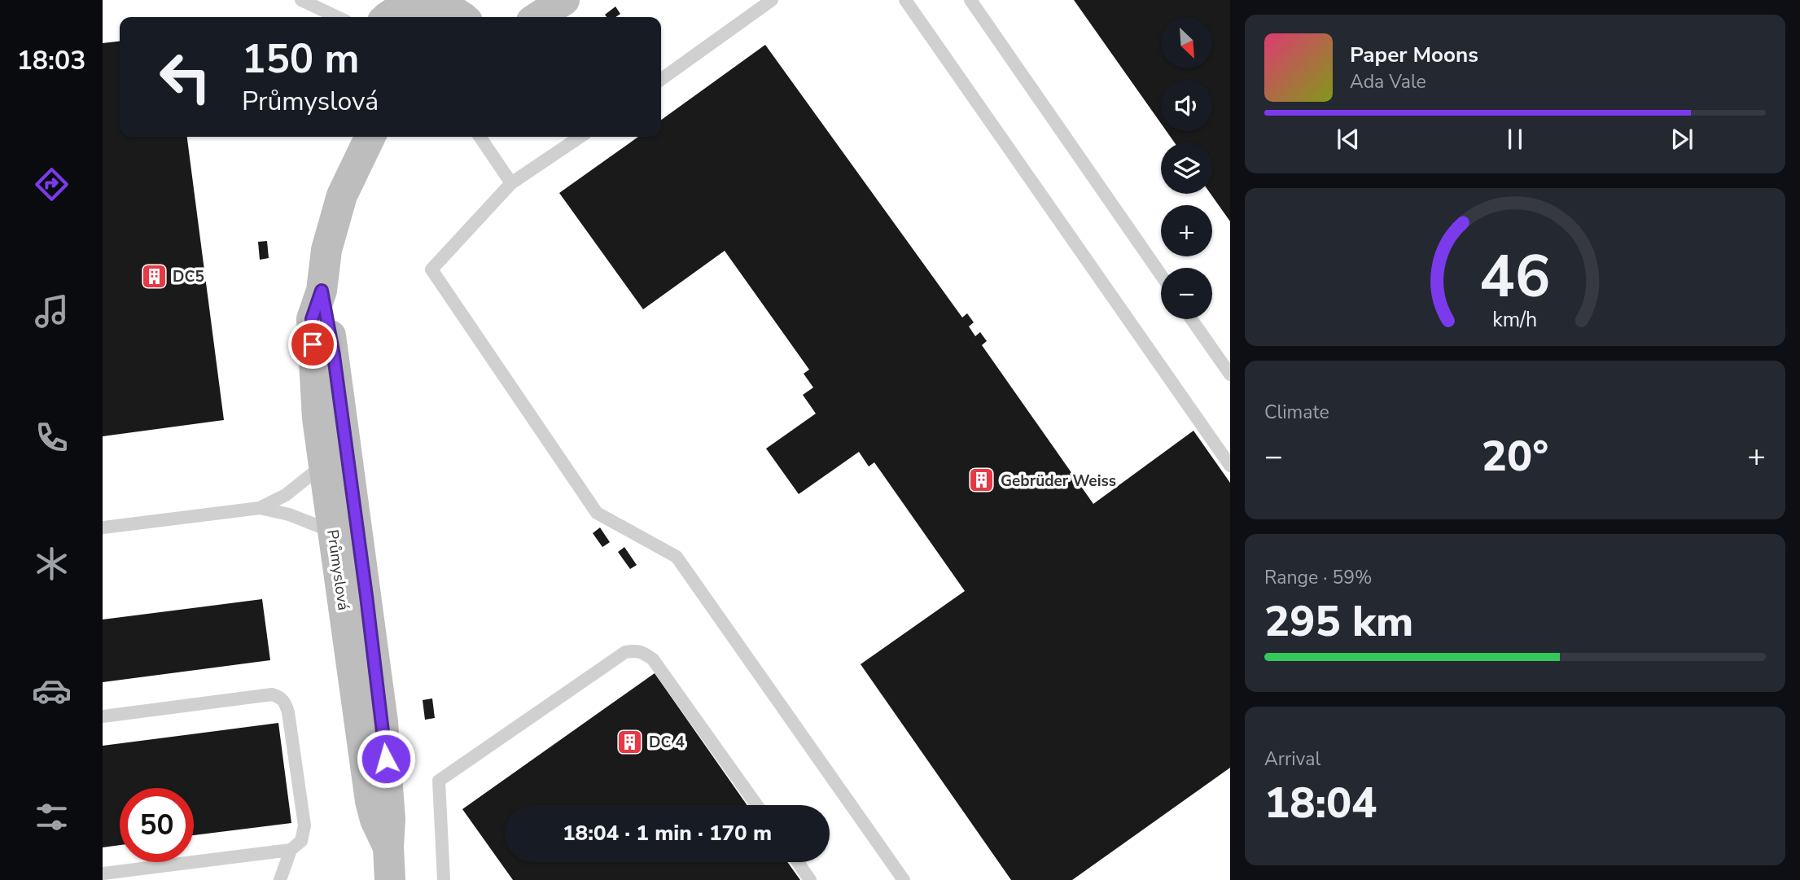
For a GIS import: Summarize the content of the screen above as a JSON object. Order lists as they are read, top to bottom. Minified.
{"streets":{"main road":["Průmyslová"]},"places":{"building":["DC5","Gebrüder Weiss","DC 4"]},"north":"bottom right","page":{"tabs":"18:03","map_buttons":["+","−"],"turn":["150 m","Průmyslová"],"song":["Paper Moons","Ada Vale"],"tile":["Climate",["Range · 59%","295 km"],["Arrival","18:04"]],"heat":["−","20°","+"],"limit":"50","trip":"18:04 · 1 min · 170 m","gauge":["46","km/h"]}}
